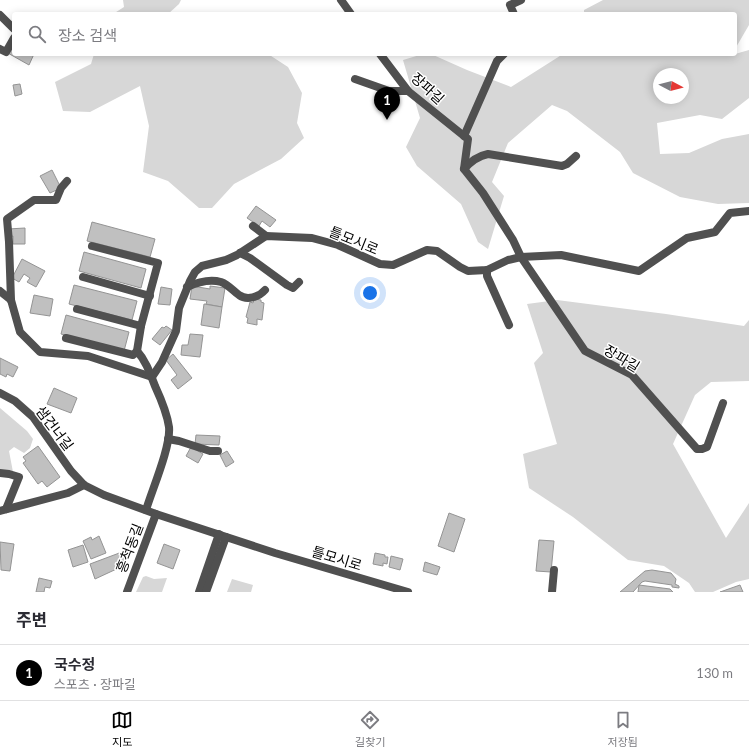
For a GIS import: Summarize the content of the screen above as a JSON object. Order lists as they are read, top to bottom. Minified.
{"streets":{"street":["장파길","틀모시로","샘건너길","흥척동길"]},"crossings":[["틀모시로","샘건너길"],["틀모시로","흥척동길"]],"north":"right","page":{"search":"장소 검색","pins":"1","heading":"주변","list":[{"mark":"1","name":"국수정","note":"스포츠 · 장파길","value":"130 m"}],"nav":["지도","길찾기","저장됨"]}}
